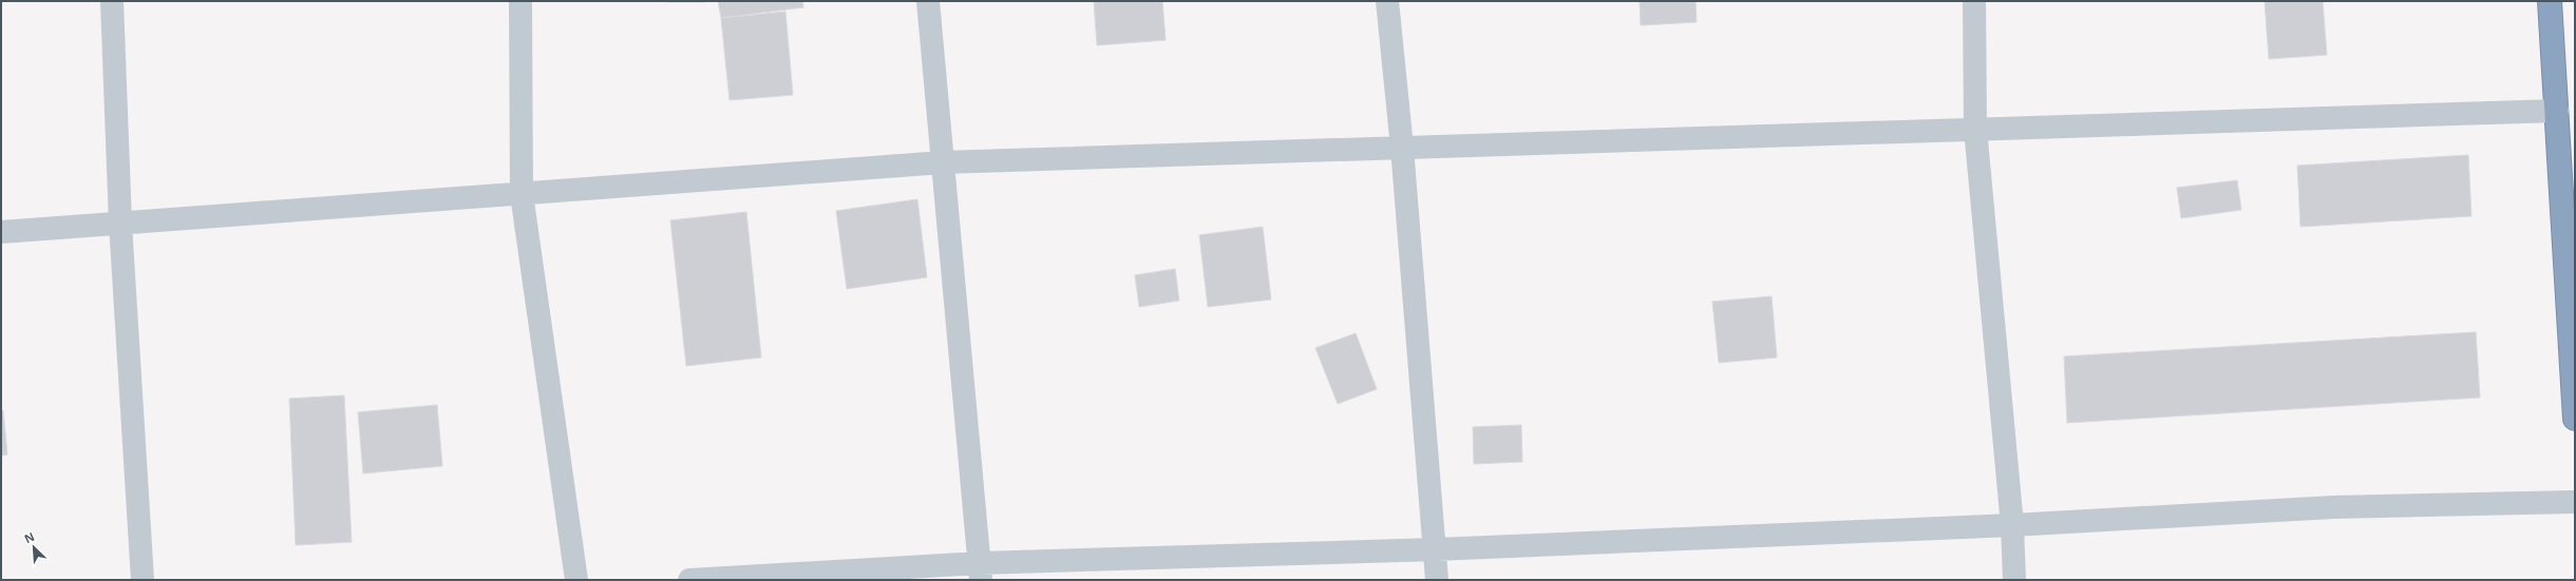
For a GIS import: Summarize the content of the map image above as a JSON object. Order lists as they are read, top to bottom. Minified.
{"north":"top left"}
